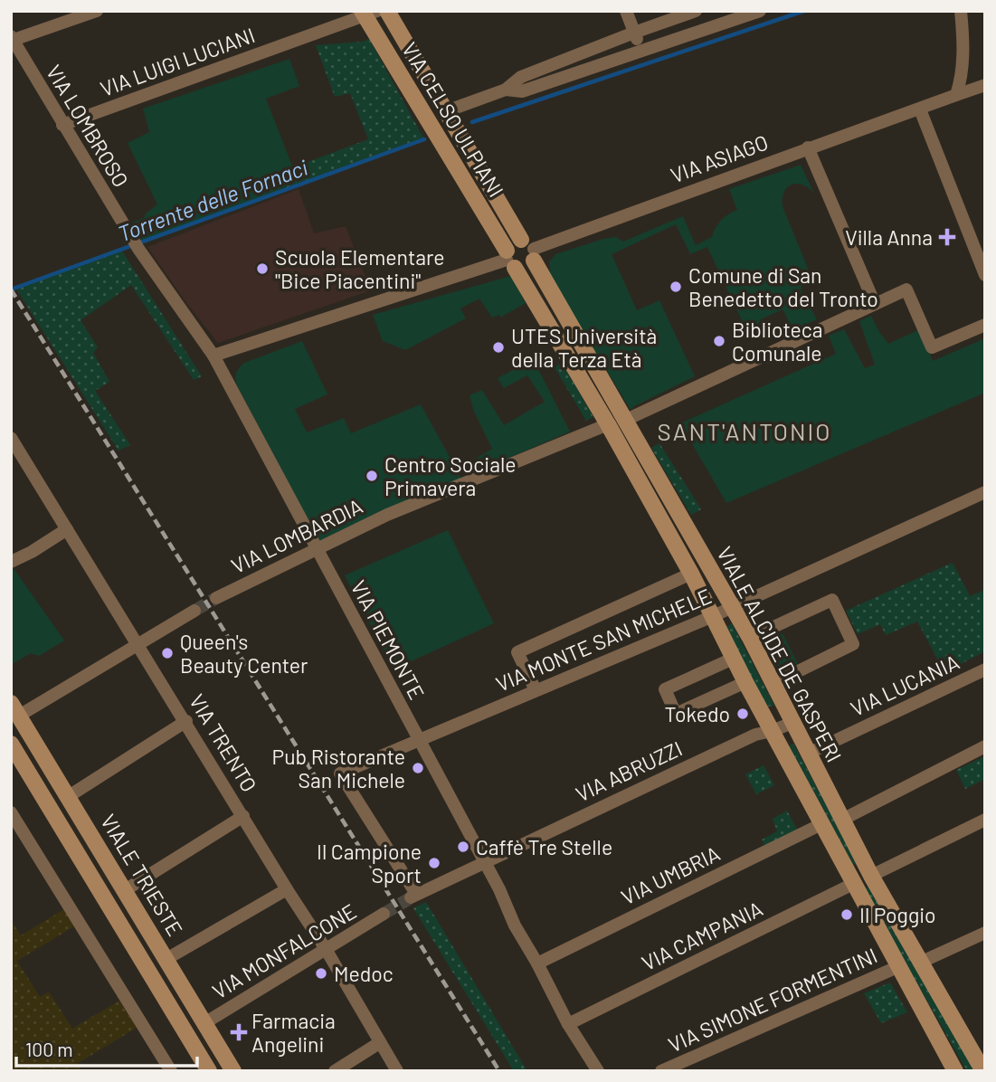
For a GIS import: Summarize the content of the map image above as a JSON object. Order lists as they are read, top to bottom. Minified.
{"streets":{"street":["VIA LUIGI LUCIANI","VIA CELSO ULPIANI","VIA LOMBROSO","VIA ASIAGO","VIA LOMBARDIA","VIA PIEMONTE","VIA MONTE SAN MICHELE","VIALE ALCIDE DE GASPERI","VIA LUCANIA","VIA TRENTO","VIA ABRUZZI","VIALE TRIESTE","VIA UMBRIA","VIA CAMPANIA","VIA MONFALCONE","VIA SIMONE FORMENTINI"]},"crossings":[["VIA LUIGI LUCIANI","VIA CELSO ULPIANI"],["VIA LUIGI LUCIANI","VIA LOMBROSO"],["VIA CELSO ULPIANI","VIA ASIAGO"],["VIA CELSO ULPIANI","VIALE ALCIDE DE GASPERI"],["VIA LOMBROSO","VIA PIEMONTE"],["VIA ASIAGO","VIALE ALCIDE DE GASPERI"],["VIA LOMBARDIA","VIA PIEMONTE"],["VIA LOMBARDIA","VIALE ALCIDE DE GASPERI"],["VIA PIEMONTE","VIA MONTE SAN MICHELE"],["VIA PIEMONTE","VIA ABRUZZI"],["VIA PIEMONTE","VIA UMBRIA"],["VIA PIEMONTE","VIA CAMPANIA"],["VIA MONTE SAN MICHELE","VIALE ALCIDE DE GASPERI"],["VIA MONTE SAN MICHELE","VIA ABRUZZI"],["VIALE ALCIDE DE GASPERI","VIA LUCANIA"],["VIALE ALCIDE DE GASPERI","VIA ABRUZZI"],["VIALE ALCIDE DE GASPERI","VIA UMBRIA"],["VIALE ALCIDE DE GASPERI","VIA CAMPANIA"],["VIALE ALCIDE DE GASPERI","VIA SIMONE FORMENTINI"],["VIA TRENTO","VIA MONFALCONE"],["VIALE TRIESTE","VIA MONFALCONE"]],"districts":["SANT'ANTONIO"],"water":["Torrente delle Fornaci"],"places":{"health":["Villa Anna","Farmacia Angelini"],"other":["Scuola Elementare \"Bice Piacentini\"","Comune di San Benedetto del Tronto","Biblioteca Comunale","UTES Università della Terza Età","Centro Sociale Primavera","Queen's Beauty Center","Tokedo","Pub Ristorante San Michele","Caffè Tre Stelle","Il Campione Sport","Il Poggio","Medoc"]},"scale_bar":"100 m"}
